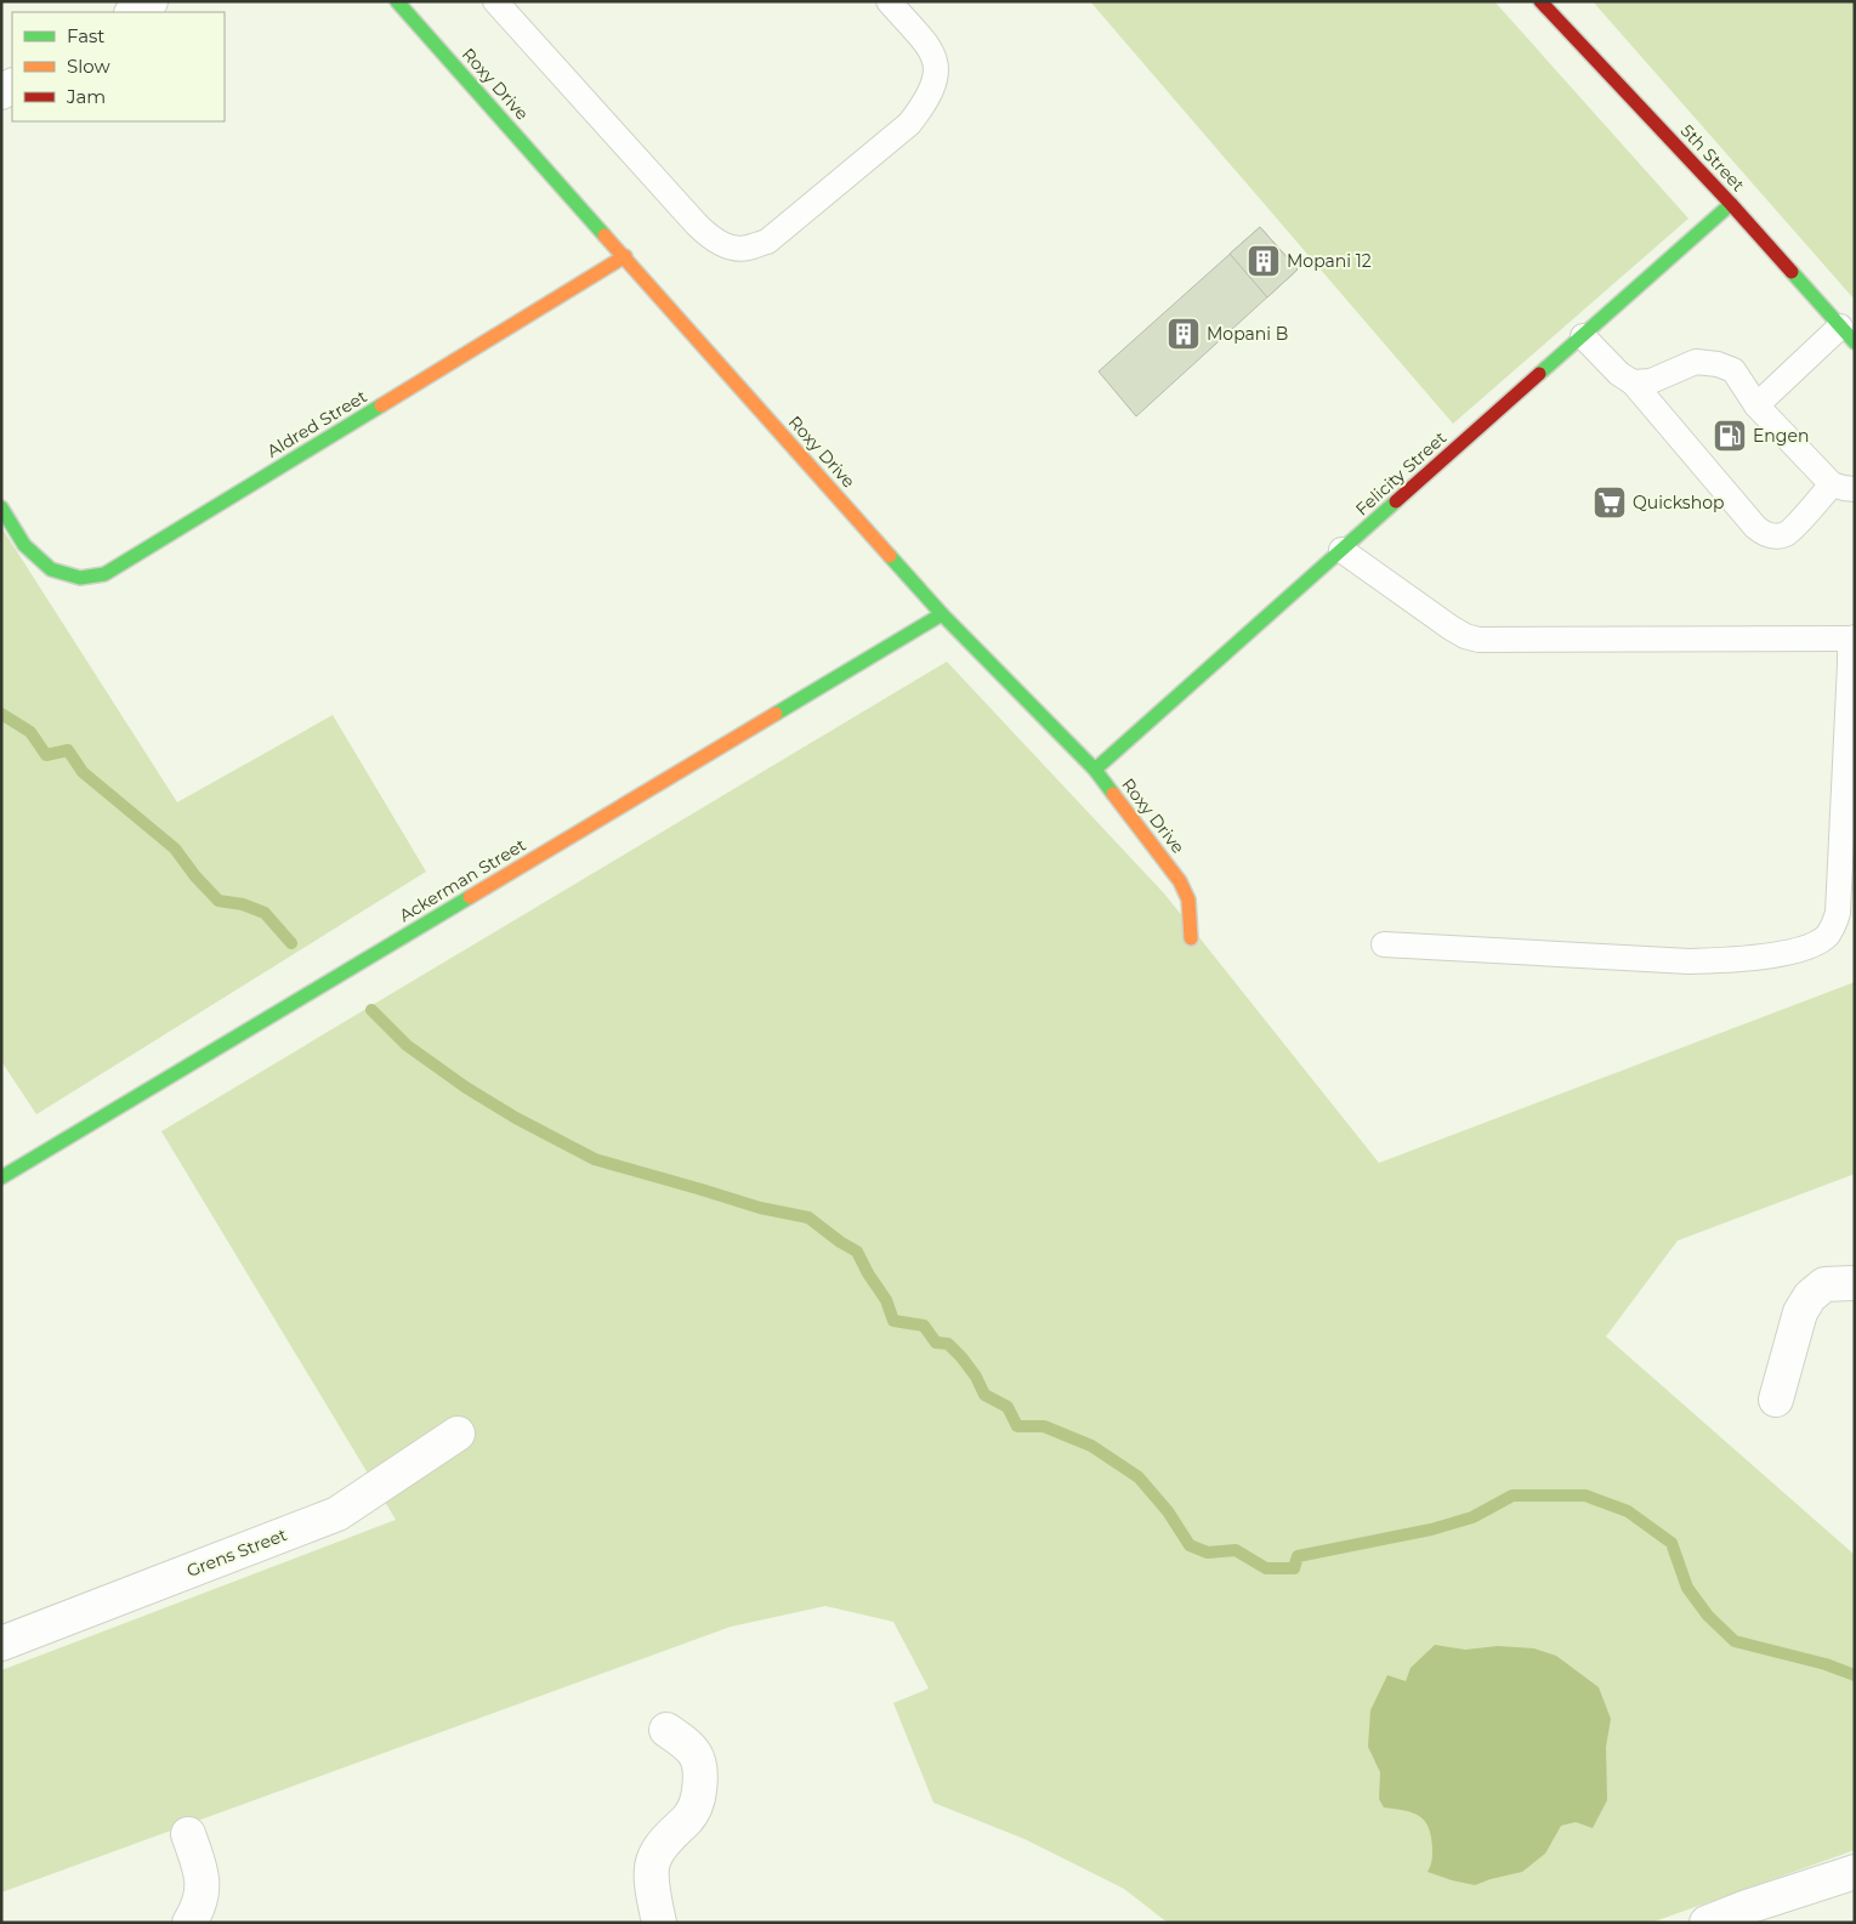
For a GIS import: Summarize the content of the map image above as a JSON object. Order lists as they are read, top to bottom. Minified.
{"streets":{"street":["Roxy Drive","5th Street","Aldred Street","Felicity Street","Ackerman Street","Grens Street"]},"crossings":[["Roxy Drive","Aldred Street"],["Roxy Drive","Felicity Street"],["Roxy Drive","Ackerman Street"],["5th Street","Felicity Street"]],"places":{"building":["Mopani 12","Mopani B"],"fuel station":["Engen"],"supermarket":["Quickshop"]},"legend":["Fast","Slow","Jam"]}
